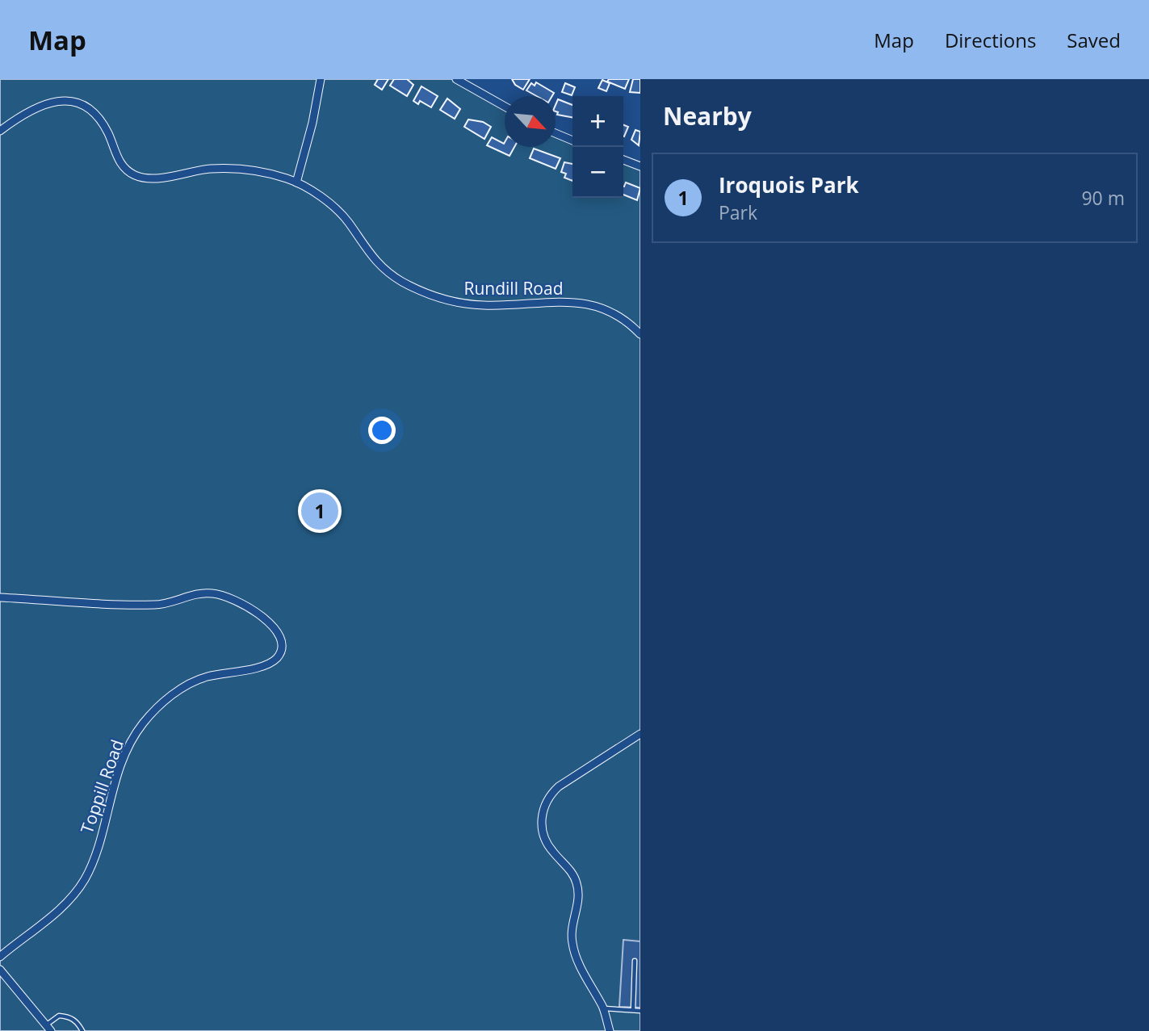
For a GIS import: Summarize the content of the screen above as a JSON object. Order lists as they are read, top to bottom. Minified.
{"streets":{"street":["Rundill Road","Toppill Road"]},"north":"bottom right","page":{"header":"Map","nav":["Map","Directions","Saved"],"heading":"Nearby","map_buttons":["+","−"],"list":[{"mark":"1","name":"Iroquois Park","note":"Park","value":"90 m"}],"pins":"1"}}
